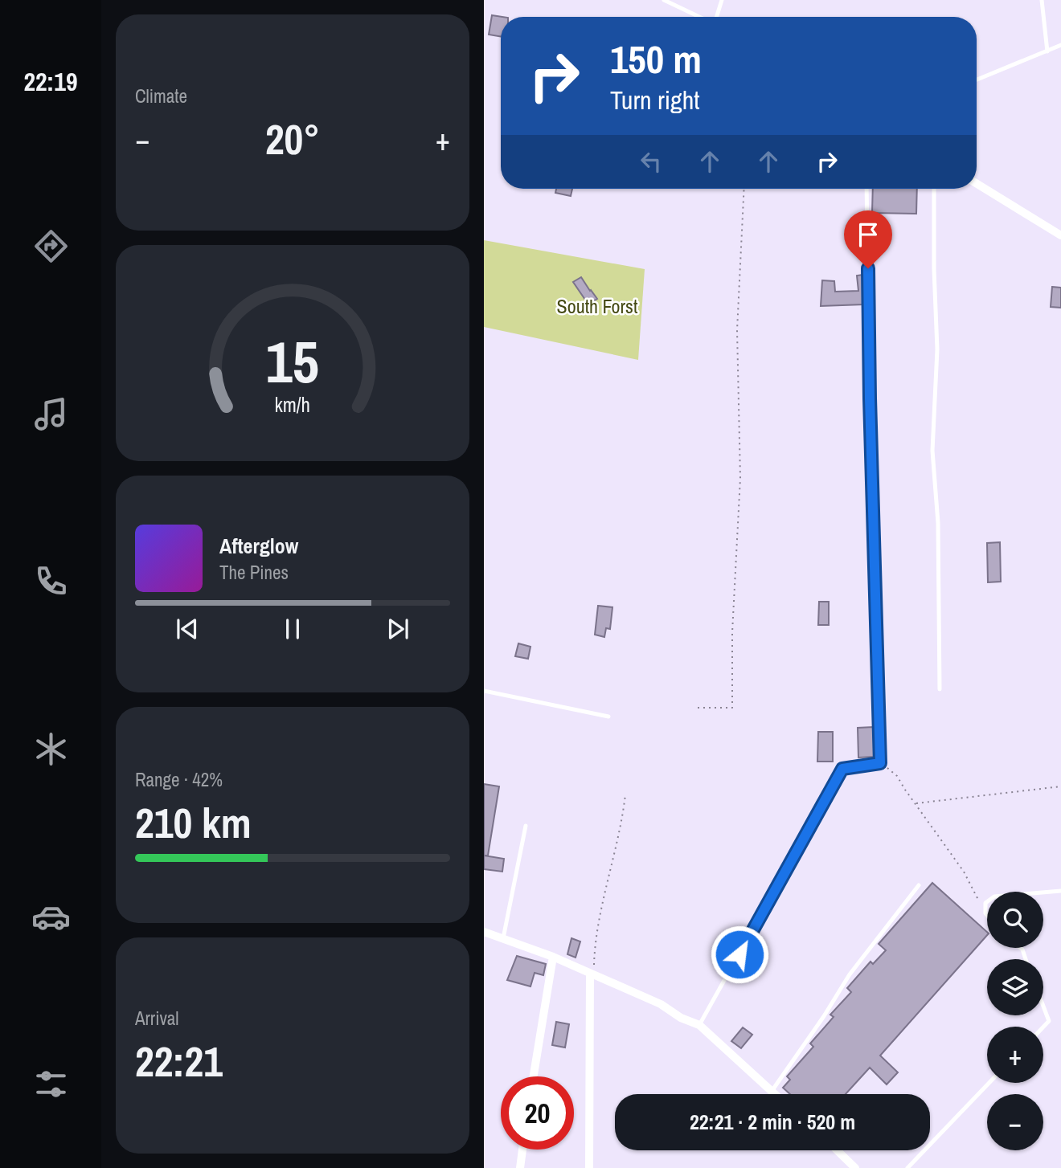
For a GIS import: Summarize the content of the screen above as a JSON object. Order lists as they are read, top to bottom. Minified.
{"parks":["South Forst"],"page":{"tabs":"22:19","tile":["Climate",["Range · 42%","210 km"],["Arrival","22:21"]],"turn":["150 m","Turn right"],"heat":["−","20°","+"],"song":["Afterglow","The Pines"],"map_buttons":["+","−"],"limit":"20","trip":"22:21 · 2 min · 520 m","gauge":["15","km/h"]}}
